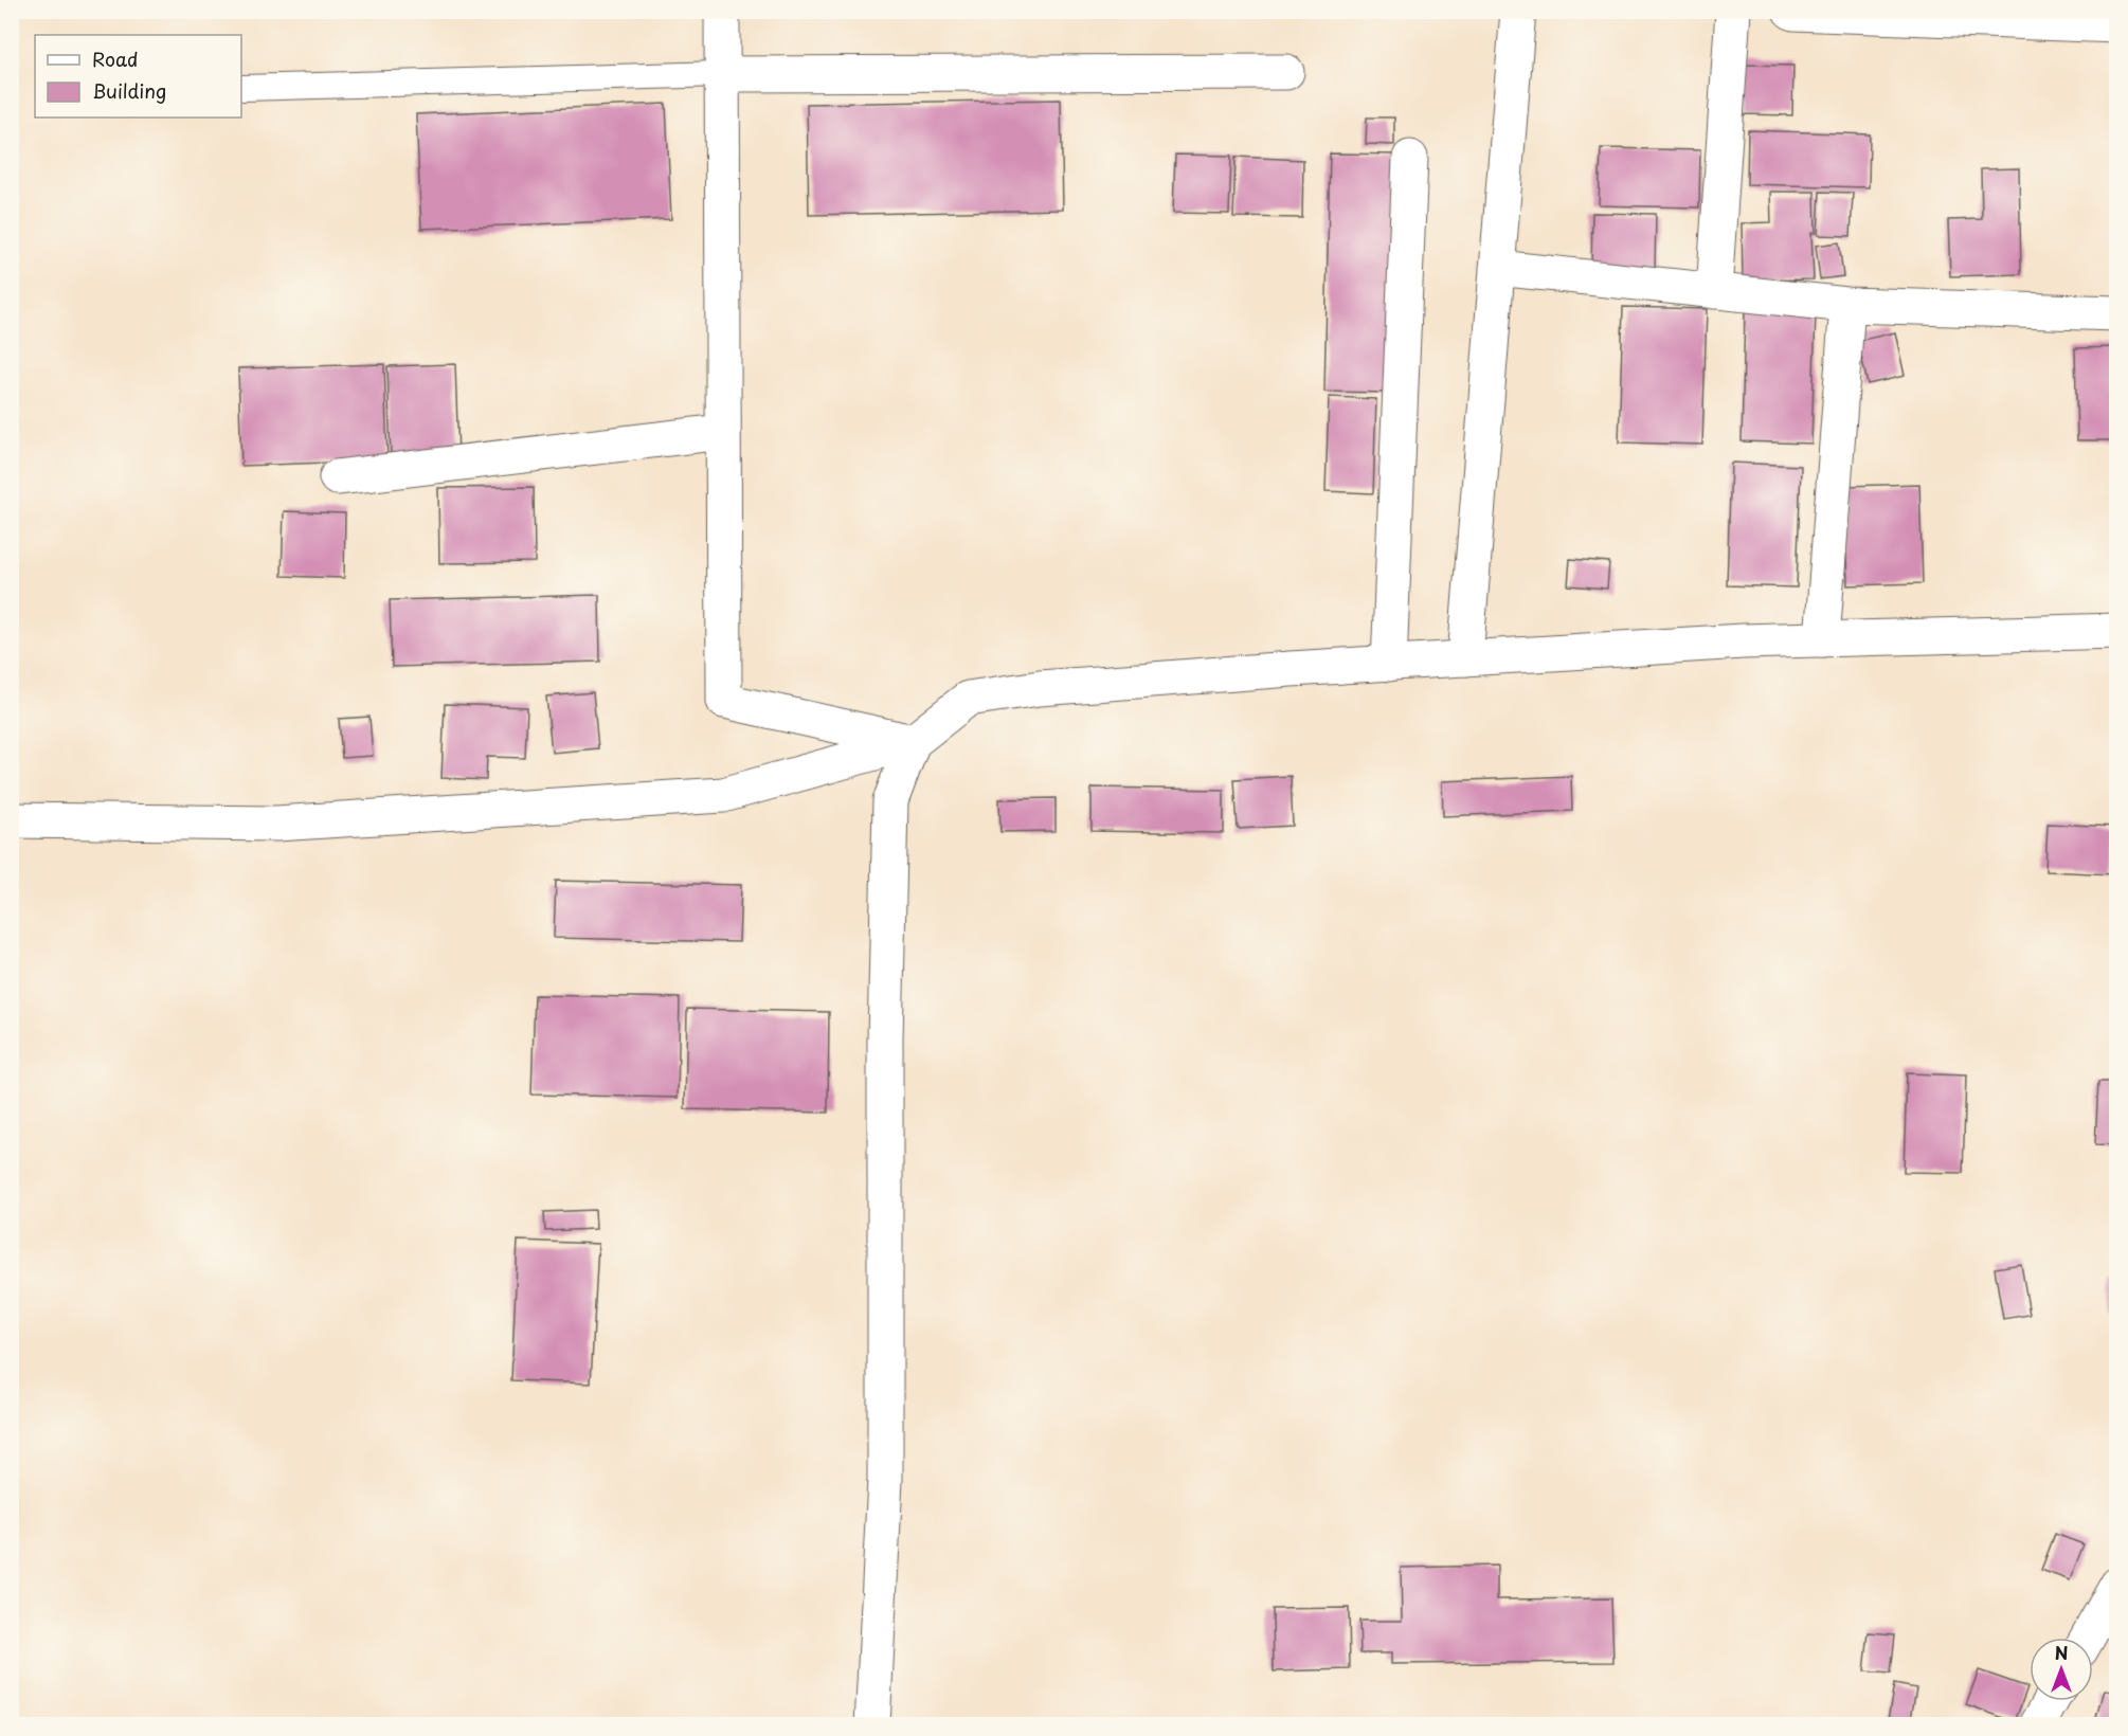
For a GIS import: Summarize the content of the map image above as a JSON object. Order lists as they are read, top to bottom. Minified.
{"legend":["Road","Building"],"north":"top"}
